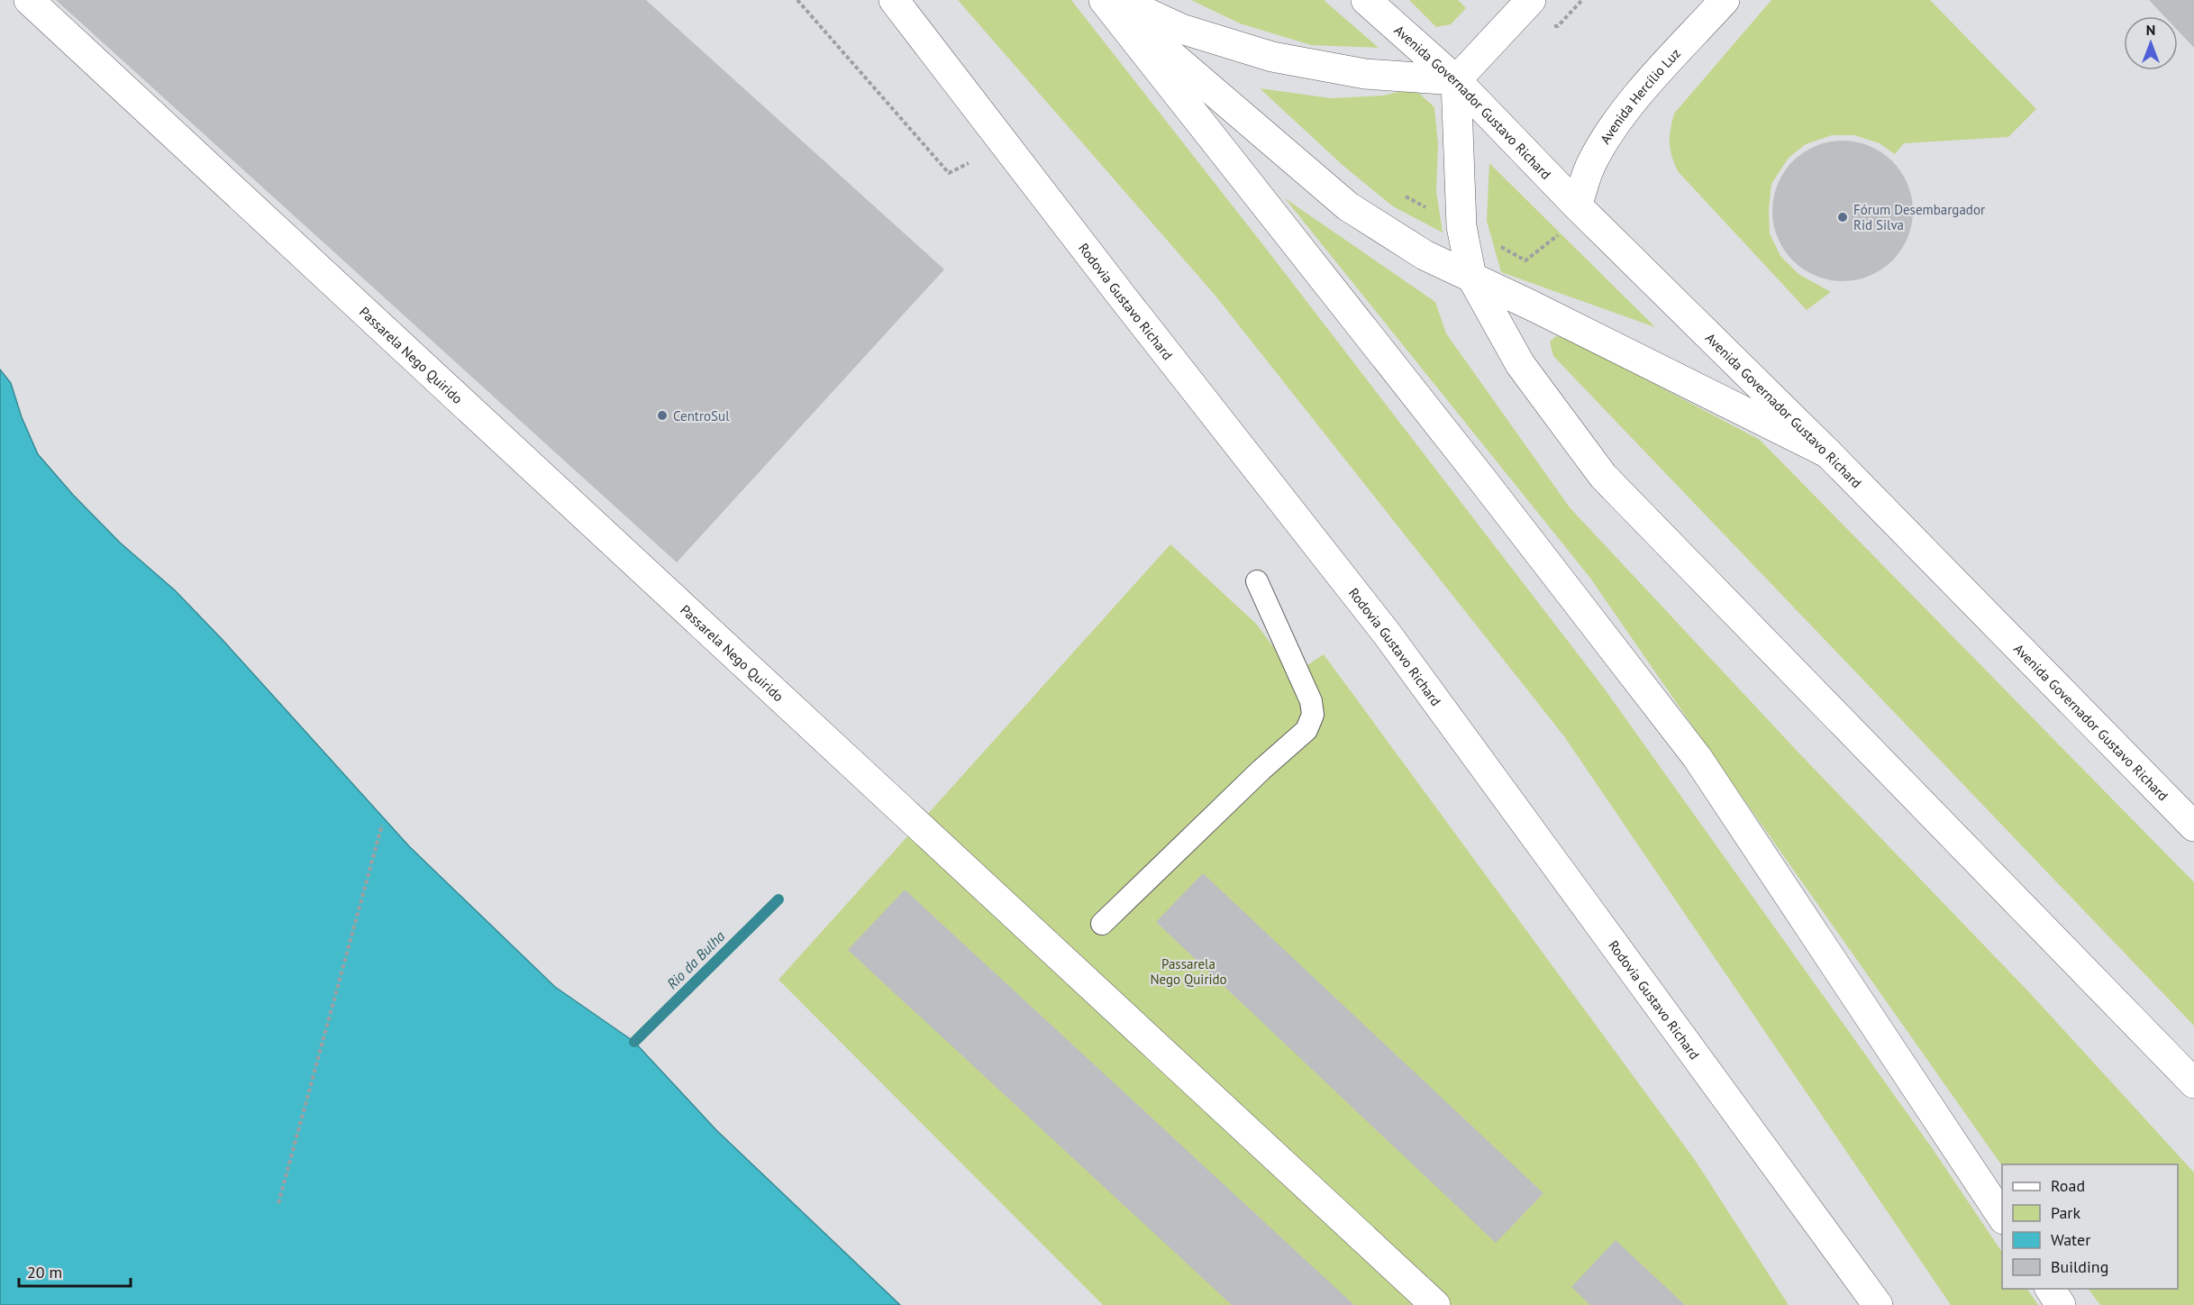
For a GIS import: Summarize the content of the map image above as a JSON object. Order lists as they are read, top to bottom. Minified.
{"streets":{"main road":["Avenida Hercílio Luz","Avenida Governador Gustavo Richard","Rodovia Gustavo Richard","Passarela Nego Quirido"]},"crossings":[["Avenida Hercílio Luz","Avenida Governador Gustavo Richard"]],"water":["Rio da Bulha"],"parks":["Passarela Nego Quirido"],"places":["Fórum Desembargador Rid Silva","CentroSul"],"legend":["Road","Park","Water","Building"],"scale_bar":"20 m","north":"top"}
